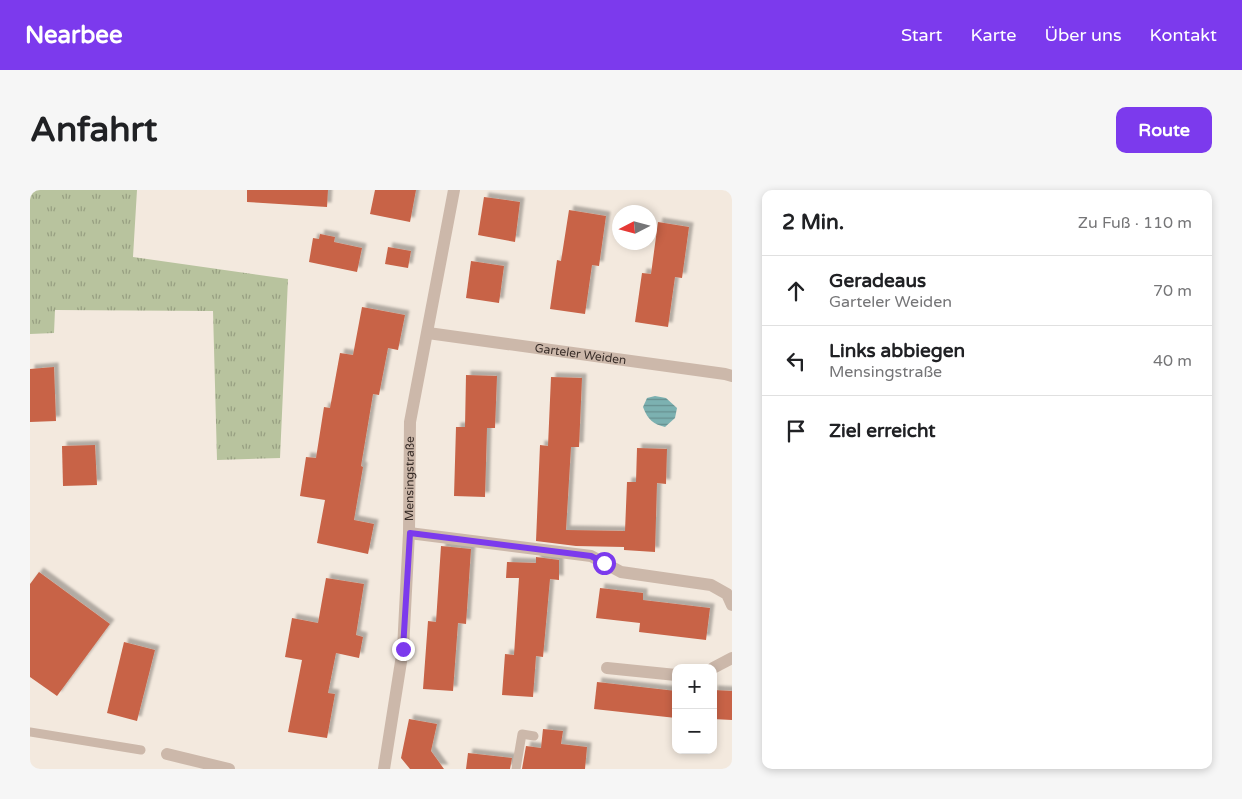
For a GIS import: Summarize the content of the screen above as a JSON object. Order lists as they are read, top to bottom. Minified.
{"streets":{"street":["Garteler Weiden","Mensingstraße"]},"crossings":[["Garteler Weiden","Mensingstraße"]],"north":"left","page":{"header":"Nearbee","nav":["Start","Karte","Über uns","Kontakt"],"buttons":"Route","title":"Anfahrt","heading":["2 Min.","Zu Fuß · 110 m"],"list":[["Geradeaus","Garteler Weiden","70 m"],["Links abbiegen","Mensingstraße","40 m"],"Ziel erreicht"],"map_buttons":["+","−"]}}
